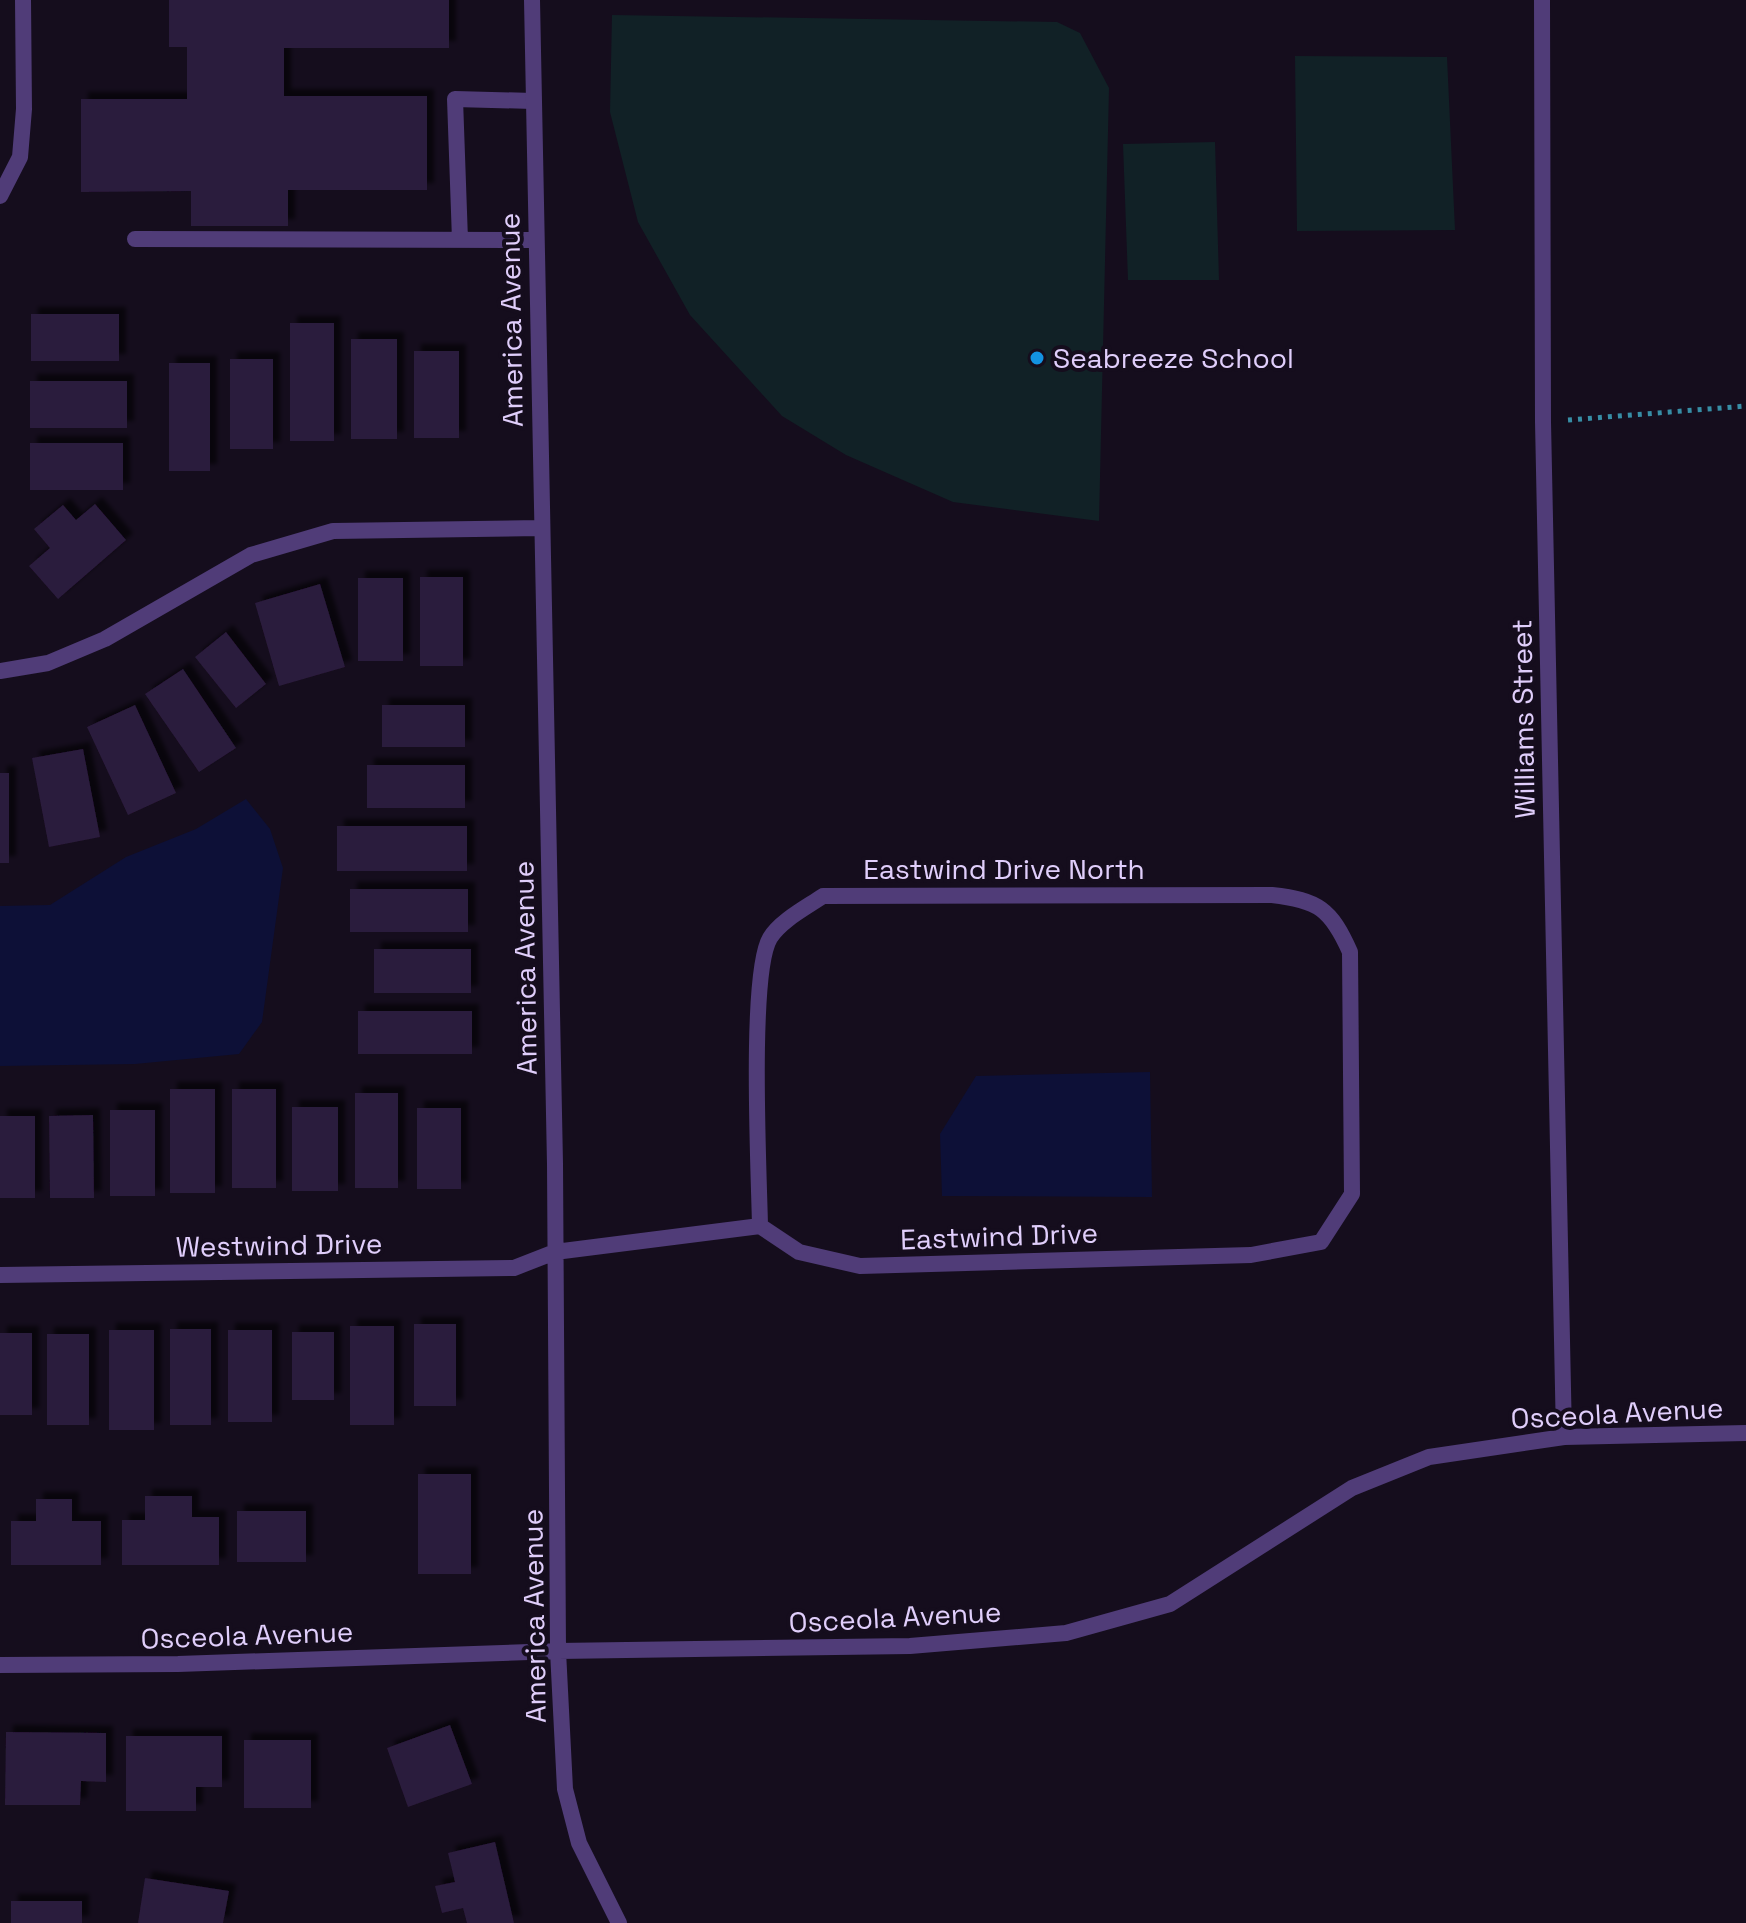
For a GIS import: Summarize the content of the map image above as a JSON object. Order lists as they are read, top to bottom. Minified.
{"streets":{"street":["America Avenue","Williams Street","Eastwind Drive North","Eastwind Drive","Westwind Drive","Osceola Avenue"]},"crossings":[["America Avenue","Westwind Drive"],["America Avenue","Osceola Avenue"],["Williams Street","Osceola Avenue"],["Eastwind Drive North","Eastwind Drive"]],"places":["Seabreeze School"]}
